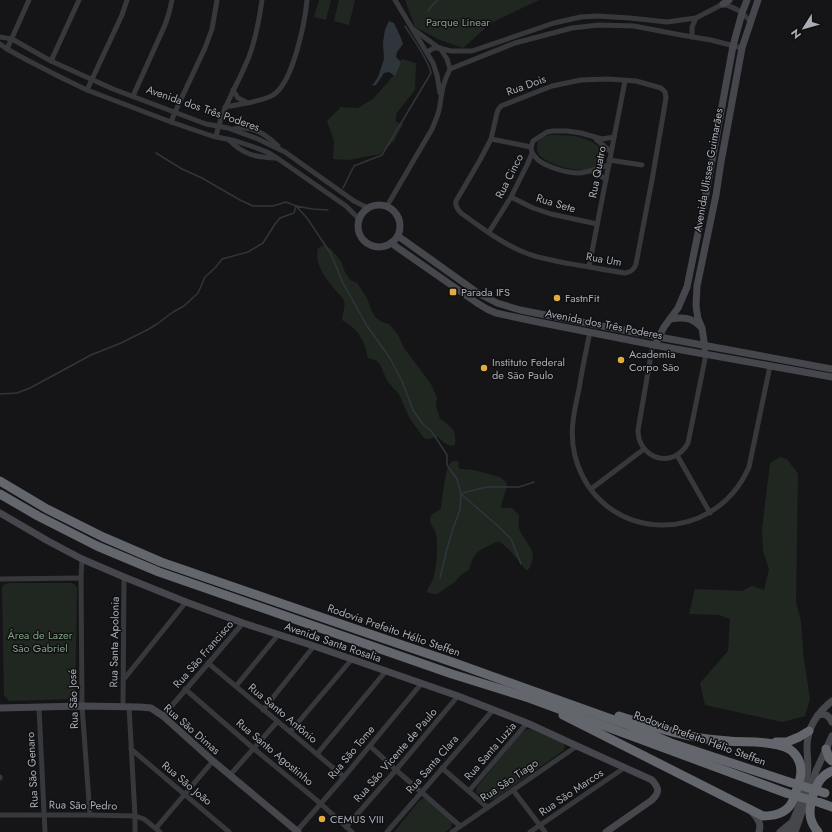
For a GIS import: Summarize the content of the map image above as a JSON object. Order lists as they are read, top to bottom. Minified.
{"streets":{"highway":["Rodovia Prefeito Hélio Steffen"],"street":["Rua Dois","Avenida dos Três Poderes","Avenida Ulisses Guimarães","Rua Quatro","Rua Cinco","Rua Sete","Rua Um","Rua Santa Apolonia","Avenida Santa Rosalia","Rua São Francisco","Rua São José","Rua Santo Antônio","Rua São Dimas","Rua Santa Luzia","Rua Santo Agostinho","Rua São Tome","Rua São Vicente de Paulo","Rua Santa Clara","Rua São Genaro","Rua São Tiago","Rua São João","Rua São Marcos","Rua São Pedro"]},"crossings":[["Rua Dois","Rua Quatro"],["Rua Dois","Rua Um"],["Avenida dos Três Poderes","Avenida Ulisses Guimarães"],["Rua Quatro","Rua Cinco"],["Rua Quatro","Rua Sete"],["Rua Quatro","Rua Um"],["Rua Cinco","Rua Sete"],["Rua Cinco","Rua Um"],["Rua Santa Apolonia","Avenida Santa Rosalia"],["Rua Santa Apolonia","Rua São Dimas"],["Rua Santa Apolonia","Rua São João"],["Rua Santa Apolonia","Rua São Pedro"],["Avenida Santa Rosalia","Rua São Francisco"],["Avenida Santa Rosalia","Rua São José"],["Avenida Santa Rosalia","Rua Santa Luzia"],["Avenida Santa Rosalia","Rua São Tome"],["Avenida Santa Rosalia","Rua São Vicente de Paulo"],["Avenida Santa Rosalia","Rua Santa Clara"],["Avenida Santa Rosalia","Rua São Tiago"],["Avenida Santa Rosalia","Rua São Marcos"],["Rua São Francisco","Rua Santo Antônio"],["Rua São Francisco","Rua São Dimas"],["Rua São Francisco","Rua Santo Agostinho"],["Rua São José","Rua São Dimas"],["Rua São José","Rua São Pedro"],["Rua Santo Antônio","Rua São Tome"],["Rua São Dimas","Rua São Tome"],["Rua São Dimas","Rua São Genaro"],["Rua Santo Agostinho","Rua São Tome"],["Rua Santo Agostinho","Rua São Vicente de Paulo"],["Rua São Genaro","Rua São Pedro"]],"parks":["Parque Linear","Área de Lazer São Gabriel"],"places":{"transit":["Parada IFS"],"other":["FastnFit","Academia Corpo São","Instituto Federal de São Paulo","CEMUS VIII"]},"north":"bottom left"}
